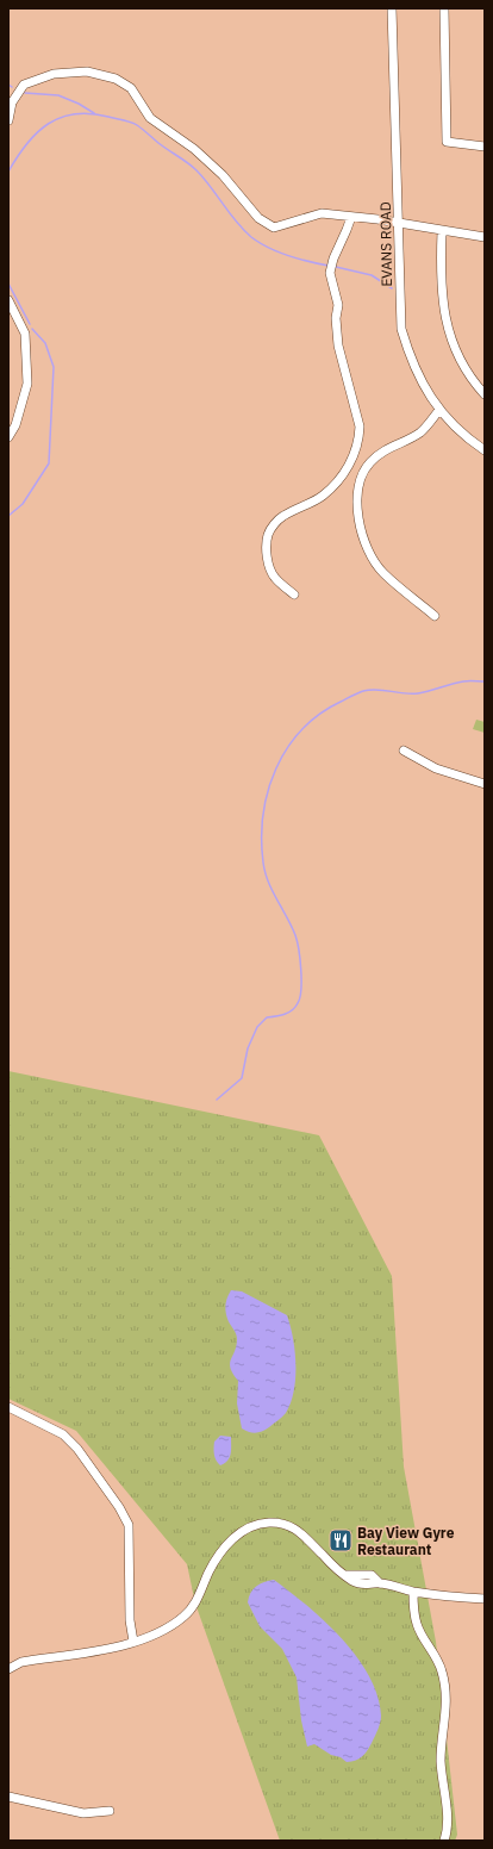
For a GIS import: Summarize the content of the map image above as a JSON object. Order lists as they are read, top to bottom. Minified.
{"streets":{"street":["EVANS ROAD"]},"places":{"restaurant":["Bay View Gyre Restaurant"]}}
